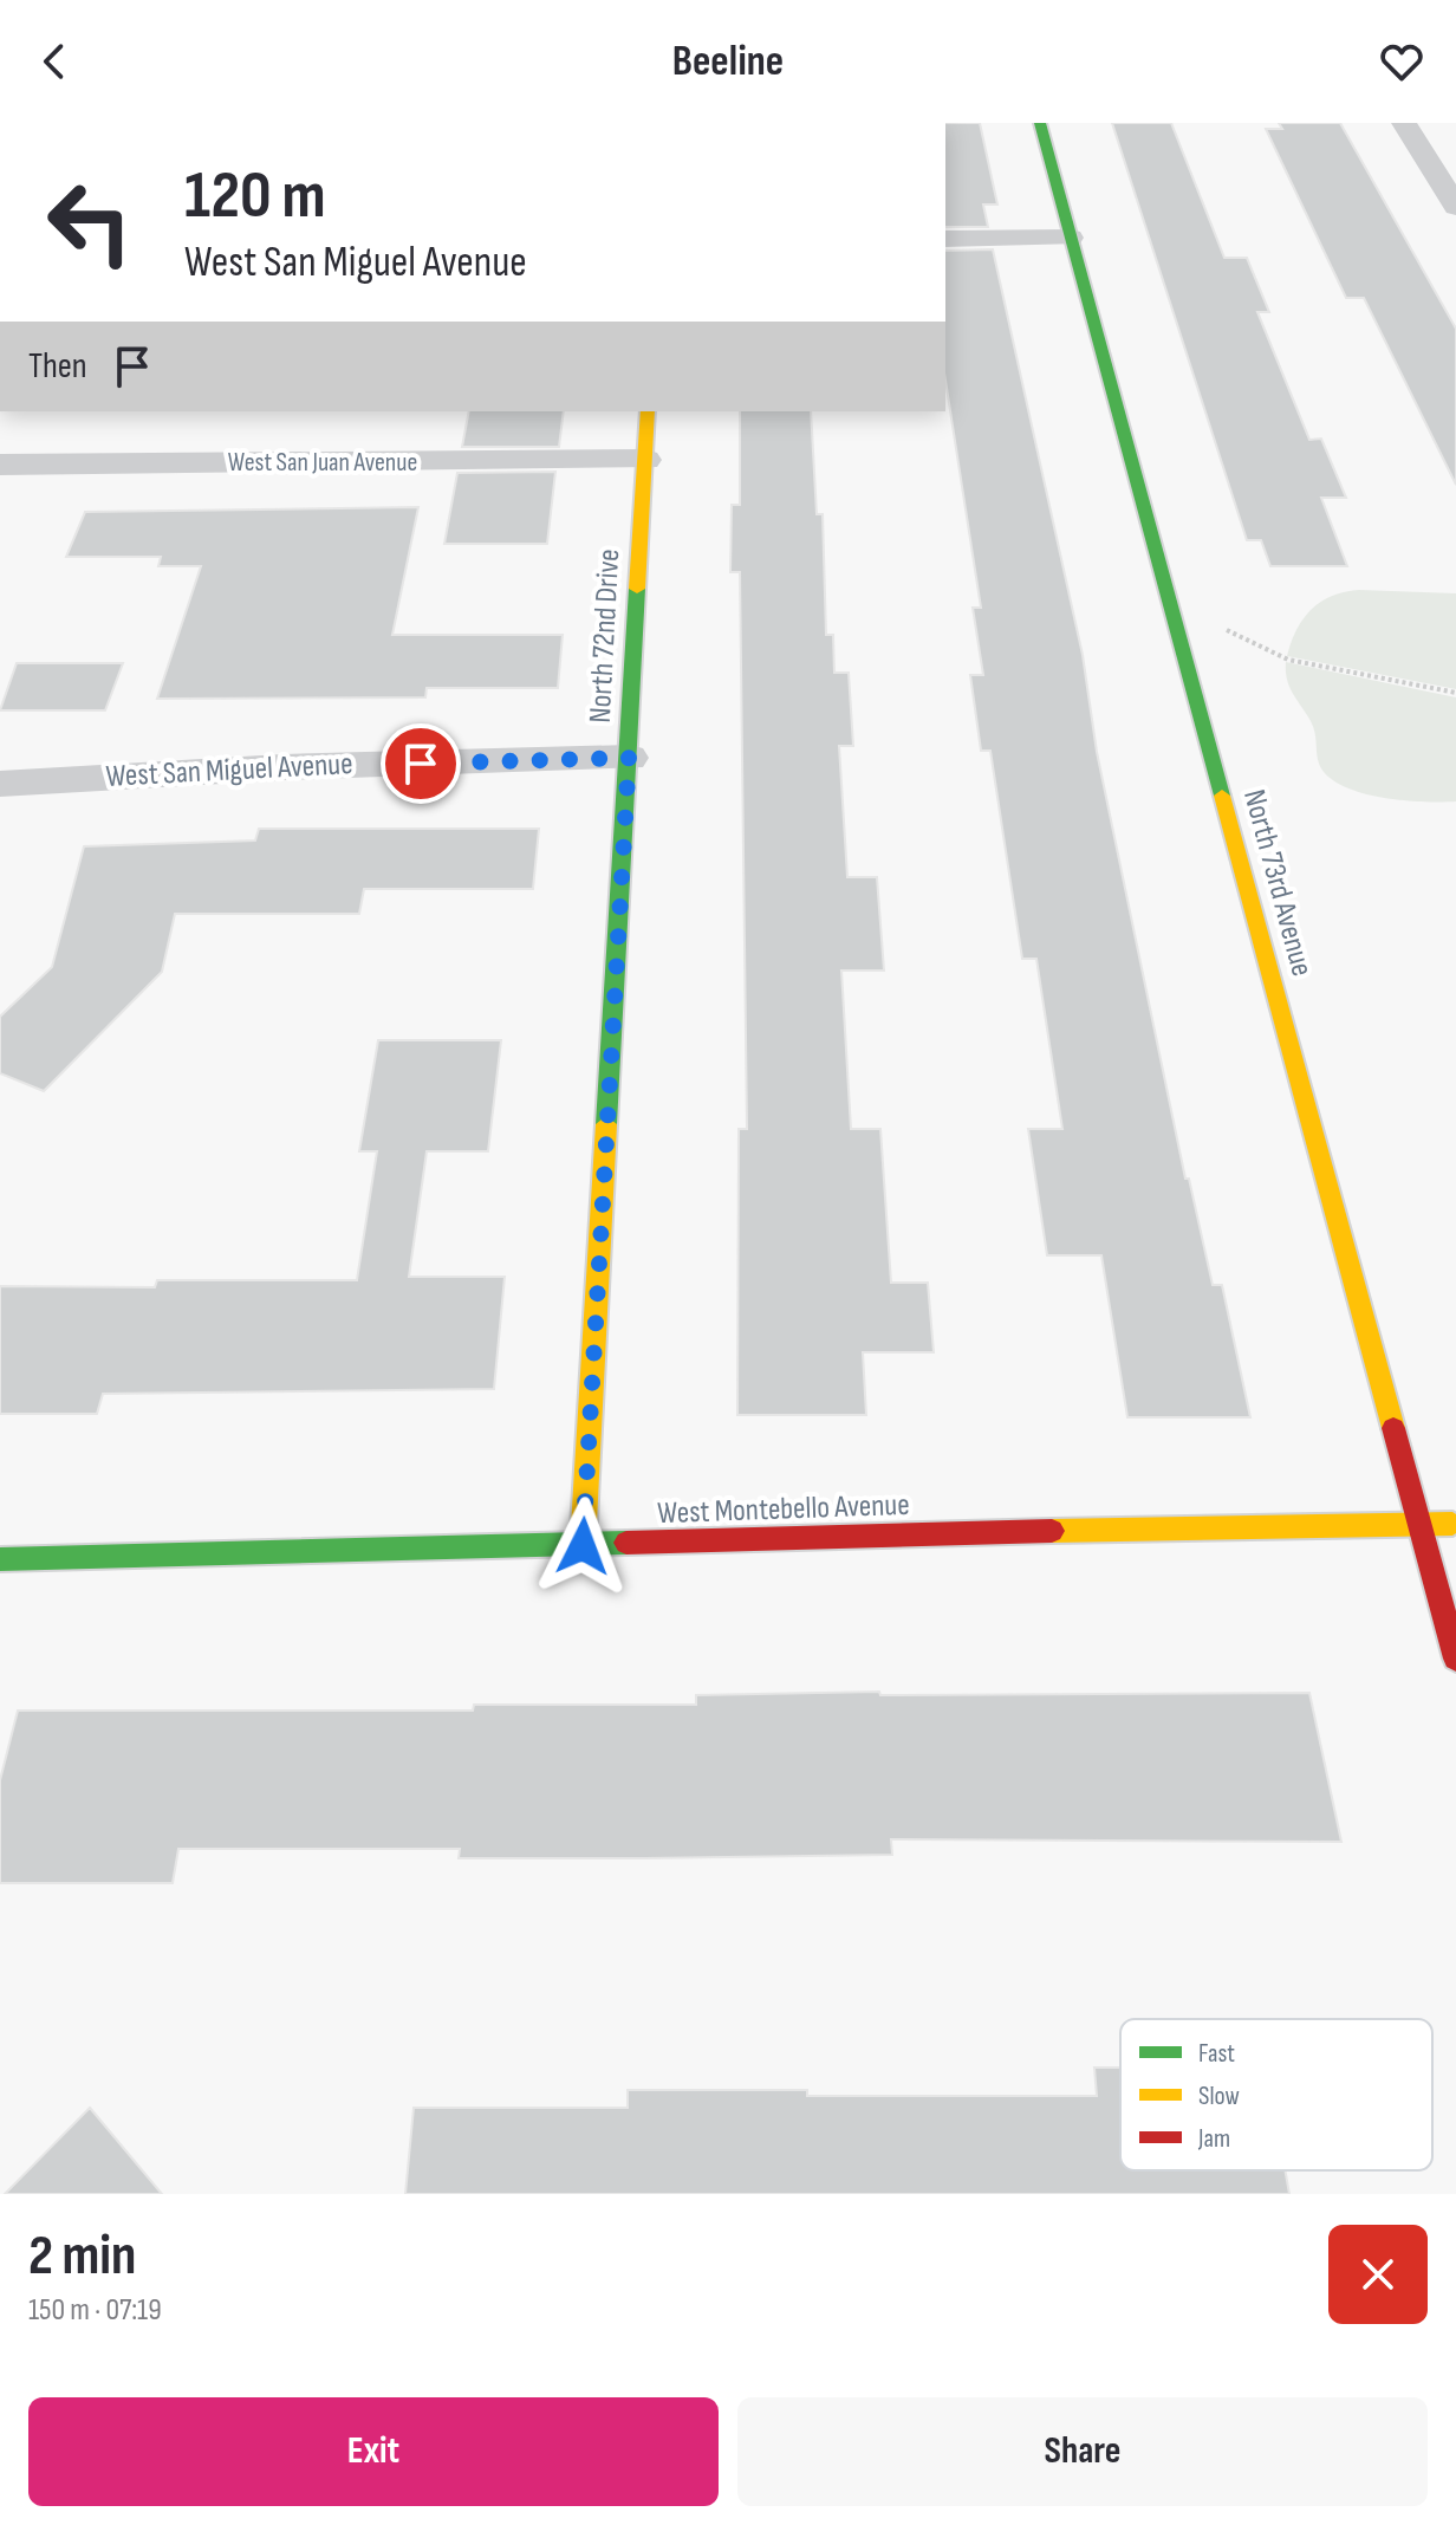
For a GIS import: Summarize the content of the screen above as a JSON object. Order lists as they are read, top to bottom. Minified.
{"streets":{"street":["West San Juan Avenue","North 72nd Drive","West San Miguel Avenue","North 73rd Avenue","West Montebello Avenue"]},"crossings":[["West San Juan Avenue","North 72nd Drive"],["North 72nd Drive","West San Miguel Avenue"],["North 72nd Drive","West Montebello Avenue"],["North 73rd Avenue","West Montebello Avenue"]],"legend":["Fast","Slow","Jam"],"page":{"header":"Beeline","turn":["120 m","West San Miguel Avenue"],"then":"Then","heading":["2 min","150 m · 07:19"],"buttons":["Exit","Share"]}}
